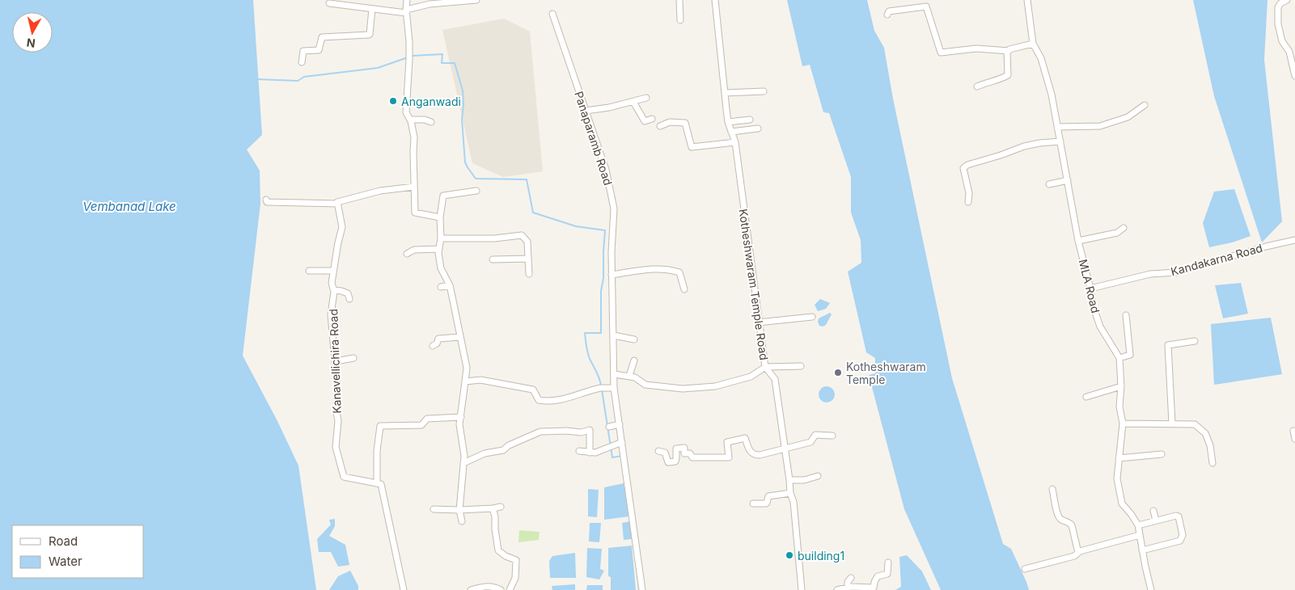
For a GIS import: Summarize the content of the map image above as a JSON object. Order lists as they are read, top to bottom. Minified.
{"streets":{"street":["Panaparamb Road","Kandakarna Road","Kotheshwaram Temple Road","MLA Road","Kanavellichira Road"]},"crossings":[["Kandakarna Road","MLA Road"]],"water":["Vembanad Lake"],"places":["Anganwadi","Kotheshwaram Temple","building1"],"legend":["Road","Water"],"north":"bottom"}
